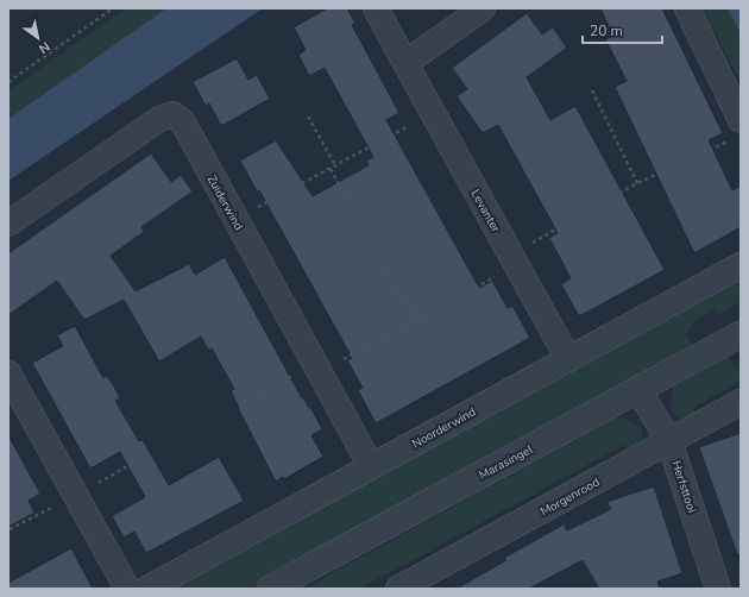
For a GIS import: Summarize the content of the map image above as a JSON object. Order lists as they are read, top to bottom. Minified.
{"streets":{"street":["Zuiderwind","Levanter","Noorderwind","Marasingel","Herfsttooi","Morgenrood"]},"crossings":[["Zuiderwind","Noorderwind"],["Levanter","Noorderwind"],["Marasingel","Herfsttooi"],["Herfsttooi","Morgenrood"]],"scale_bar":"20 m","north":"bottom right"}
